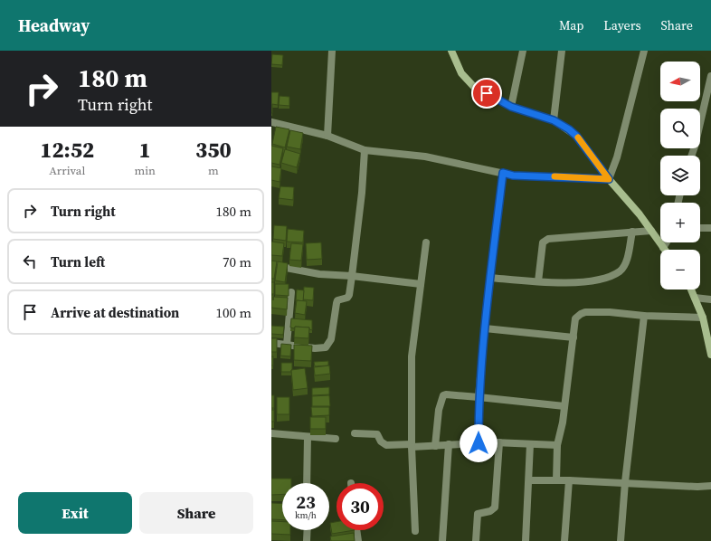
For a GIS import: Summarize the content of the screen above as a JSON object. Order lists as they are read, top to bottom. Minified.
{"north":"left","page":{"header":"Headway","nav":["Map","Layers","Share"],"turn":["180 m","Turn right"],"map_buttons":["+","−"],"eta":["12:52","Arrival","1","min","350","m"],"list":[{"name":"Turn right","value":"180 m"},{"name":"Turn left","value":"70 m"},{"name":"Arrive at destination","value":"100 m"}],"speed":"23 km/h","limit":"30","buttons":["Exit","Share"]}}
